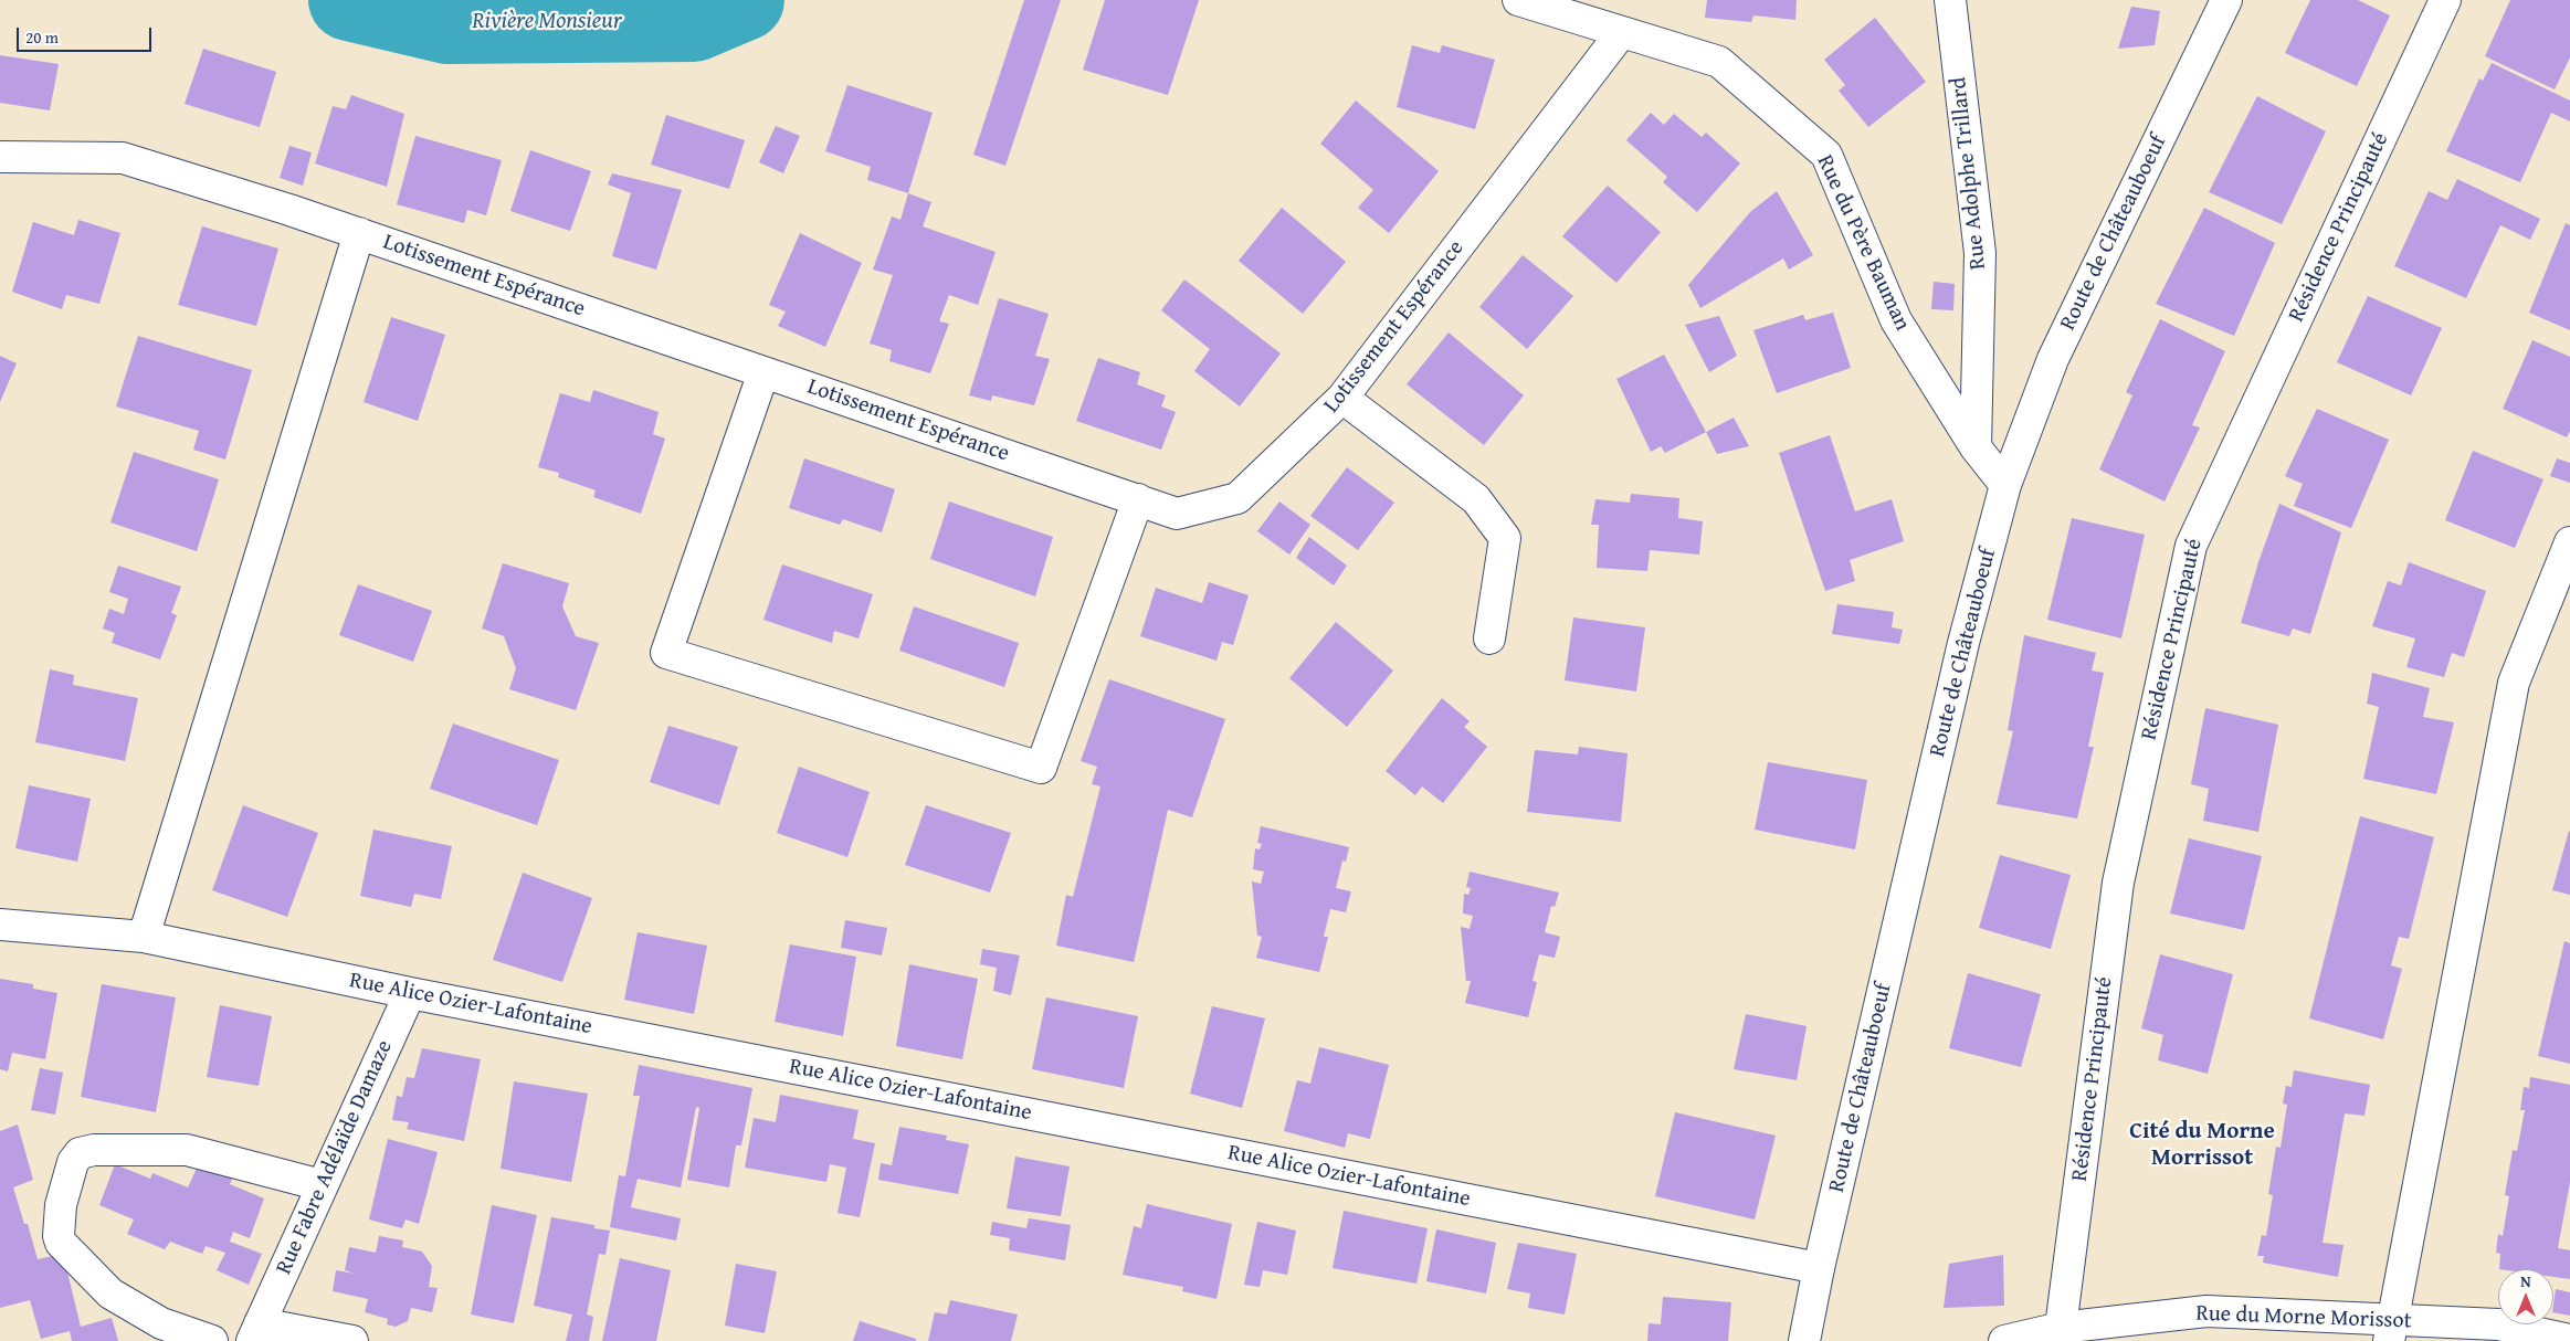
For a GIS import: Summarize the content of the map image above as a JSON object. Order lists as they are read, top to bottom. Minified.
{"streets":{"street":["Rue Adolphe Trillard","Résidence Principauté","Route de Châteauboeuf","Rue du Père Bauman","Lotissement Espérance","Rue Alice Ozier-Lafontaine","Rue Fabre Adélaïde Damaze","Rue du Morne Morissot"]},"crossings":[["Rue Adolphe Trillard","Rue du Père Bauman"],["Résidence Principauté","Rue du Morne Morissot"],["Route de Châteauboeuf","Rue du Père Bauman"],["Route de Châteauboeuf","Rue Alice Ozier-Lafontaine"],["Rue du Père Bauman","Lotissement Espérance"],["Rue Alice Ozier-Lafontaine","Rue Fabre Adélaïde Damaze"]],"districts":["Cité du Morne Morrissot"],"water":["Rivière Monsieur"],"scale_bar":"20 m","north":"top"}
